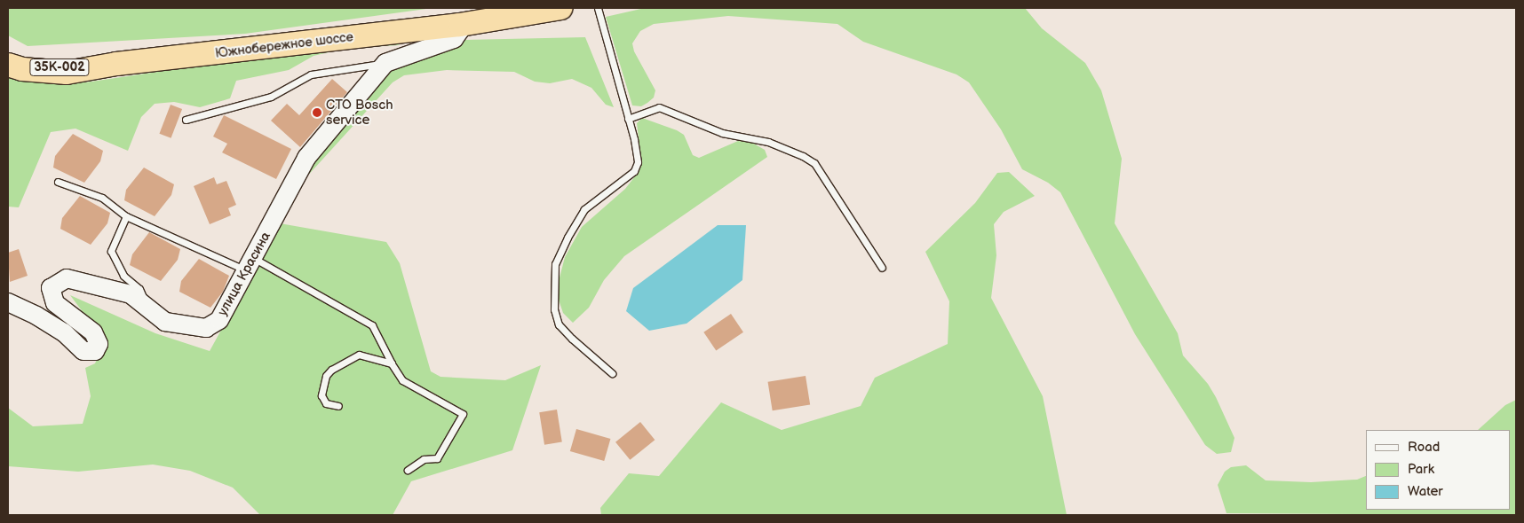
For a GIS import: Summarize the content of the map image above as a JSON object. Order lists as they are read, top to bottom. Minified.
{"streets":{"highway":["Южнобережное шоссе","35К-002"],"street":["улица Красина"]},"places":["СТО Bosch service"],"legend":["Road","Park","Water"]}
